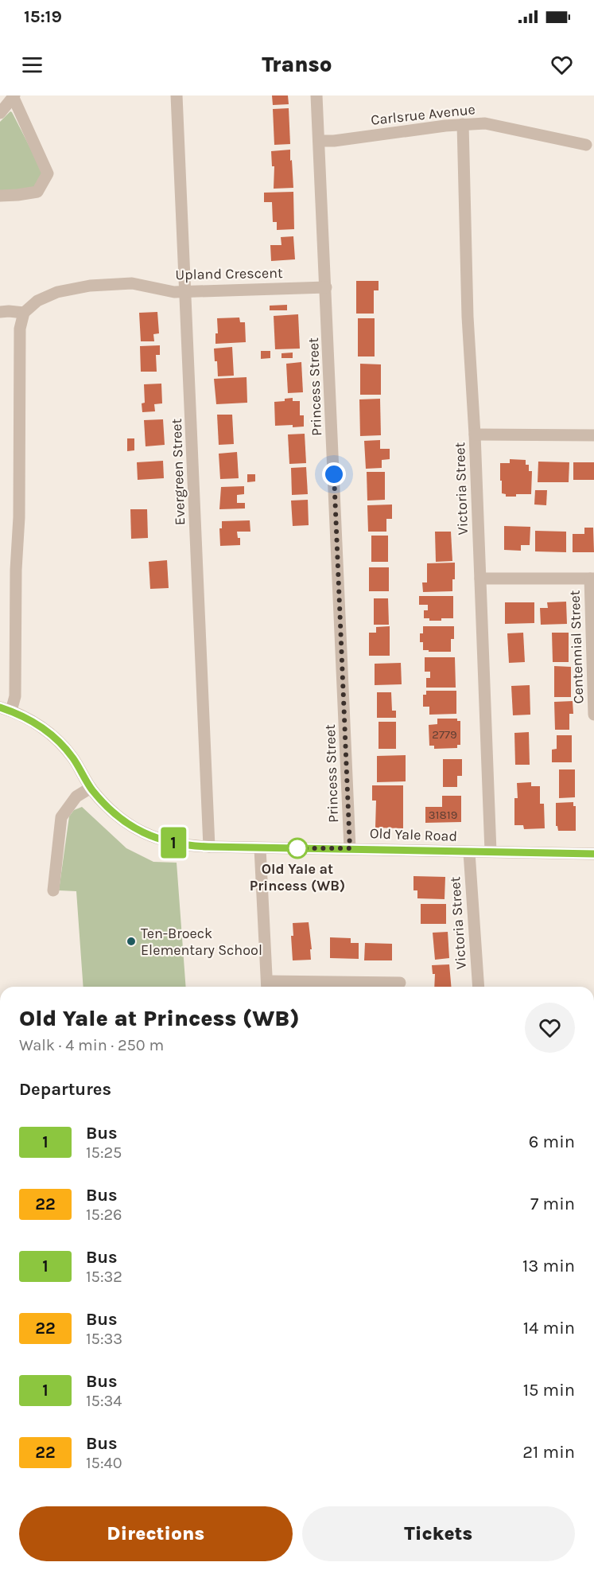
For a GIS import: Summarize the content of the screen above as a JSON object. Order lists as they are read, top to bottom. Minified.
{"streets":{"street":["Carlsrue Avenue","Upland Crescent","Princess Street","Evergreen Street","Victoria Street","Centennial Street","Old Yale Road"]},"crossings":[["Carlsrue Avenue","Princess Street"],["Carlsrue Avenue","Victoria Street"],["Upland Crescent","Princess Street"],["Upland Crescent","Evergreen Street"],["Princess Street","Old Yale Road"],["Evergreen Street","Old Yale Road"],["Victoria Street","Old Yale Road"]],"places":["Old Yale at Princess (WB)","Ten-Broeck Elementary School"],"lines":["bus line 1"],"house_numbers":["2779","31819"],"page":{"status":"15:19","header":"Transo","on_map":"1","heading":[["Old Yale at Princess (WB)","Walk · 4 min · 250 m"],"Departures"],"list":[{"mark":"1","name":"Bus","note":"15:25","value":"6 min"},{"mark":"22","name":"Bus","note":"15:26","value":"7 min"},{"mark":"1","name":"Bus","note":"15:32","value":"13 min"},{"mark":"22","name":"Bus","note":"15:33","value":"14 min"},{"mark":"1","name":"Bus","note":"15:34","value":"15 min"},{"mark":"22","name":"Bus","note":"15:40","value":"21 min"}],"buttons":["Directions","Tickets"]}}
